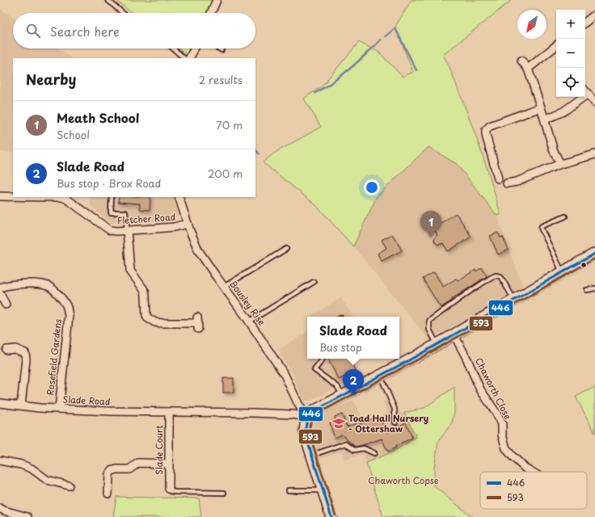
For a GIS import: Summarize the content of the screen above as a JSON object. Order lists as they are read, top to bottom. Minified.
{"streets":{"street":["Fletcher Road","Bousley Rise","Rosefield Gardens","Chaworth Close","Slade Road","Slade Court"]},"crossings":[["Fletcher Road","Bousley Rise"],["Bousley Rise","Slade Road"],["Rosefield Gardens","Slade Road"],["Slade Road","Slade Court"]],"parks":["Chaworth Copse"],"places":{"school or university":["Toad Hall Nursery - Ottershaw"]},"lines":["transit line 446","transit line 593"],"legend":["446","593"],"north":"bottom left","page":{"map_buttons":["+","−"],"search":"Search here","heading":["Nearby","2 results"],"list":[{"mark":"1","name":"Meath School","note":"School","value":"70 m"},{"mark":"2","name":"Slade Road","note":"Bus stop · Brox Road","value":"200 m"}],"pins":["1","2"],"popup":["Slade Road","Bus stop"]}}
